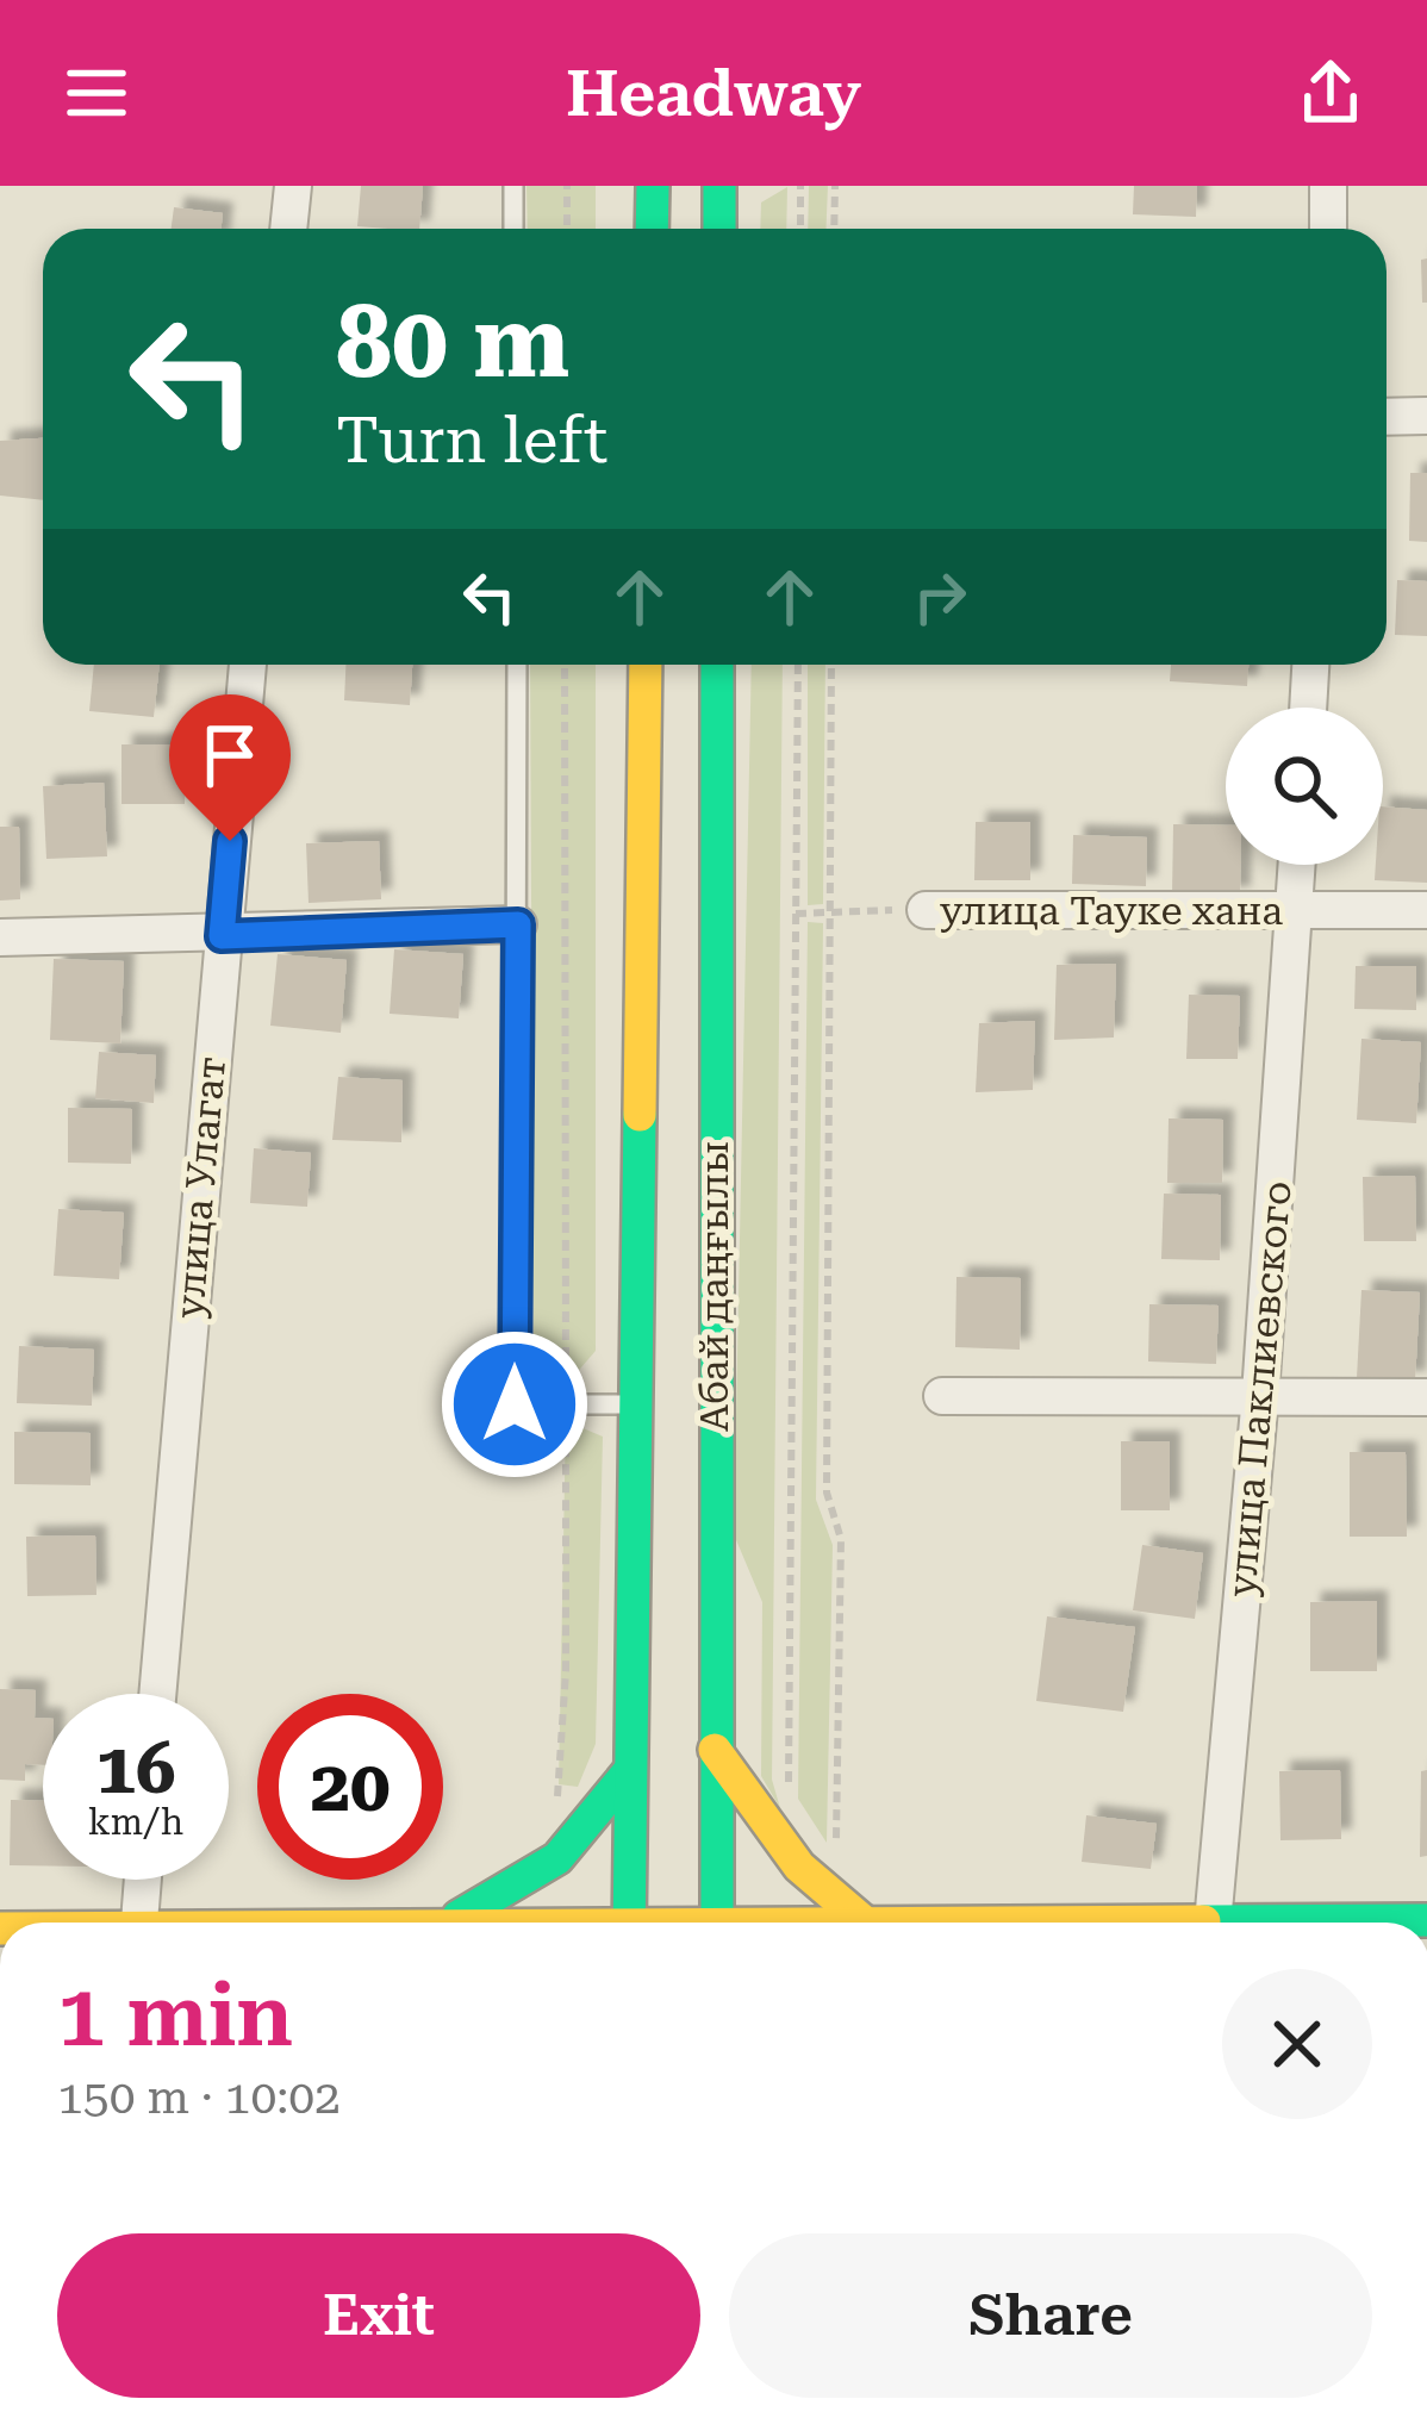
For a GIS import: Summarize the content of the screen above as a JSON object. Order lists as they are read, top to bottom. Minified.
{"streets":{"main road":["Абай даңғылы"],"street":["улица Тауке хана","улица Улагат","улица Паклиевского"]},"crossings":[["улица Тауке хана","улица Паклиевского"]],"page":{"header":"Headway","turn":["80 m","Turn left"],"speed":"16 km/h","limit":"20","heading":["1 min","150 m · 10:02"],"buttons":["Exit","Share"]}}
